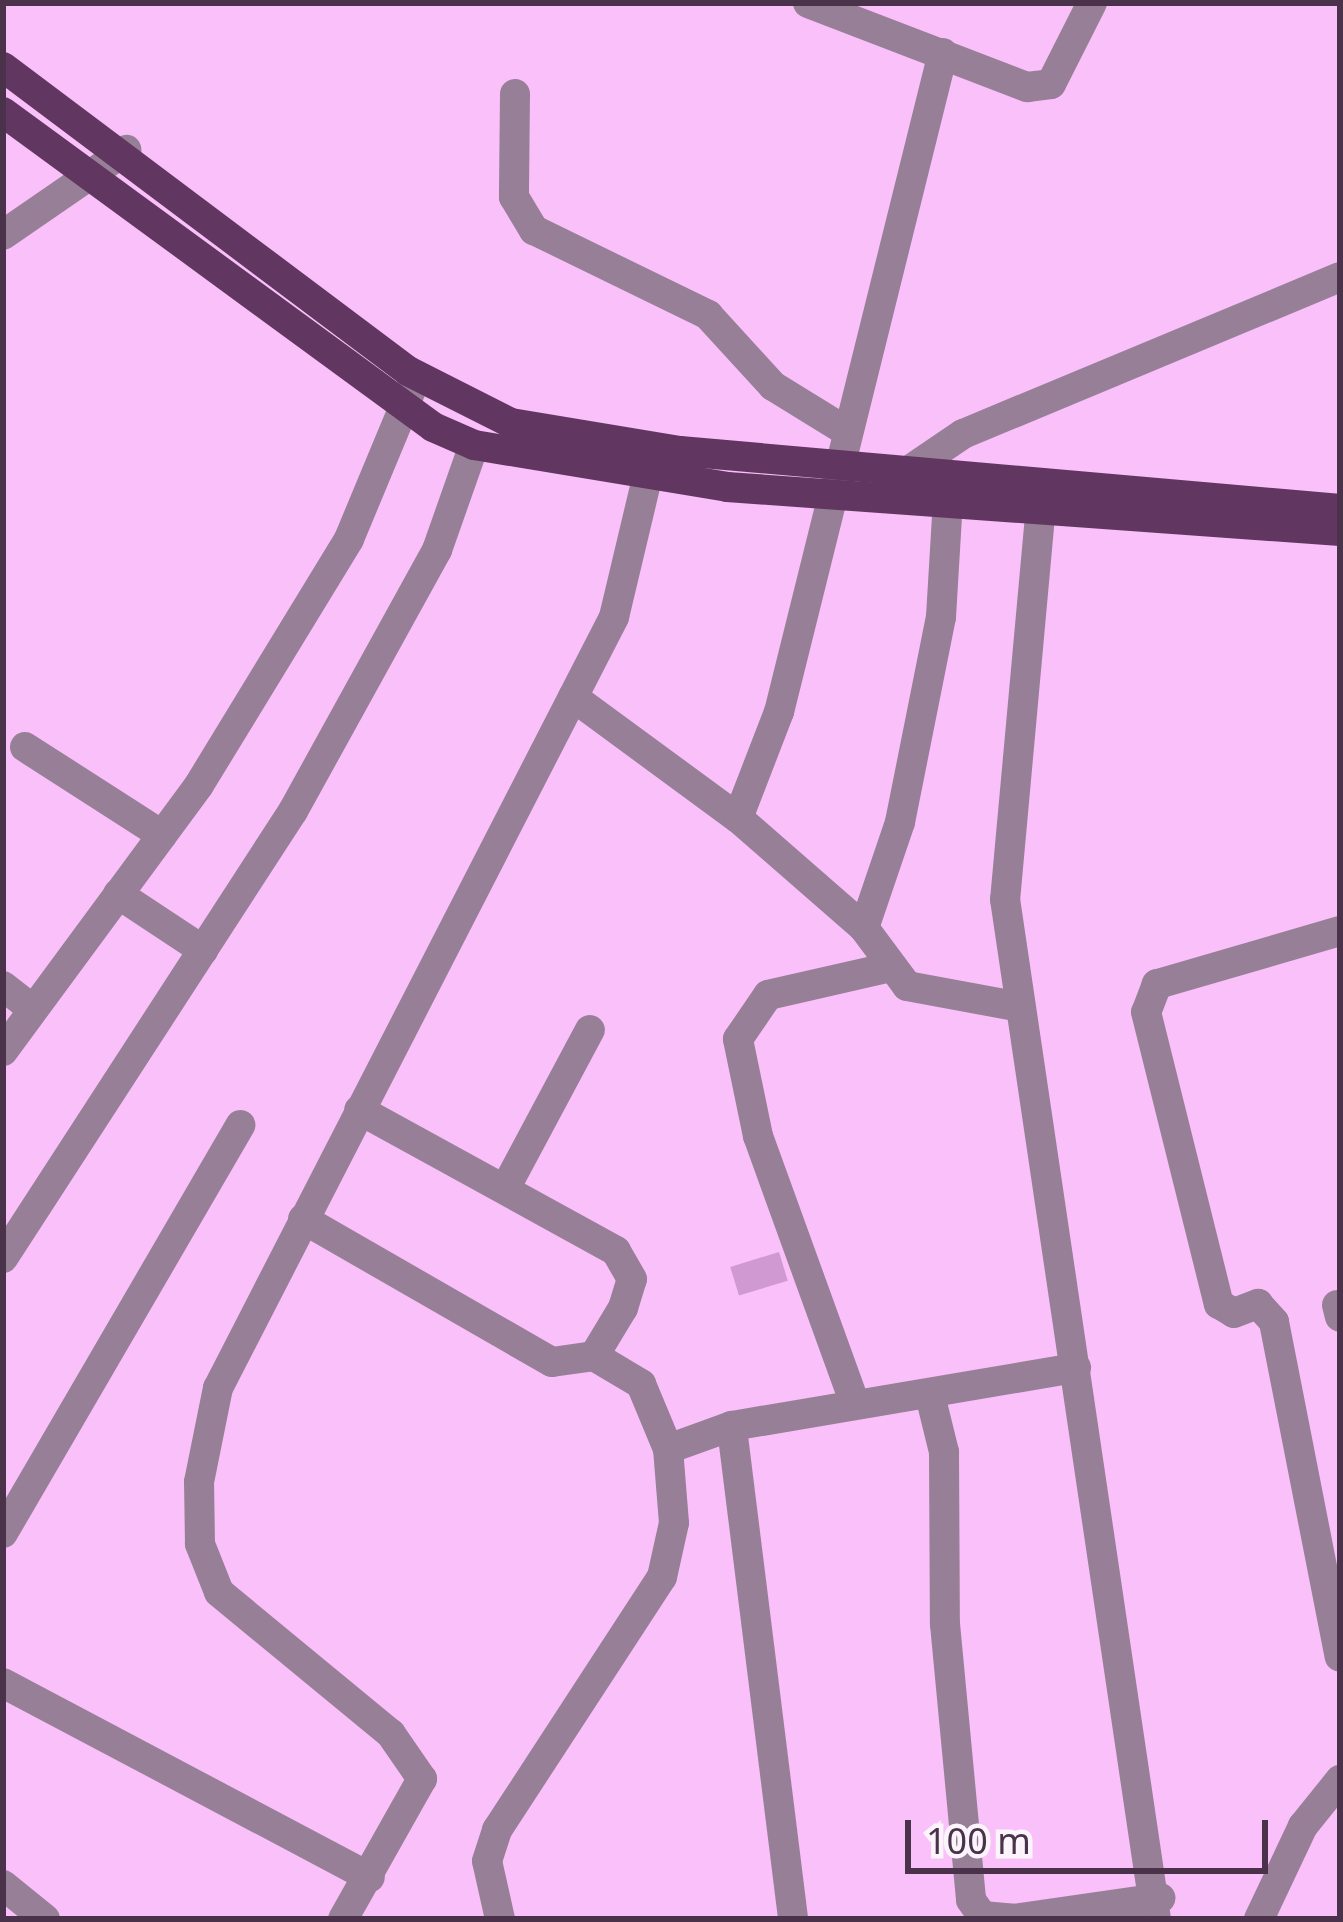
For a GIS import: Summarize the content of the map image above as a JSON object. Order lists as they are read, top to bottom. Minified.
{"scale_bar":"100 m"}
